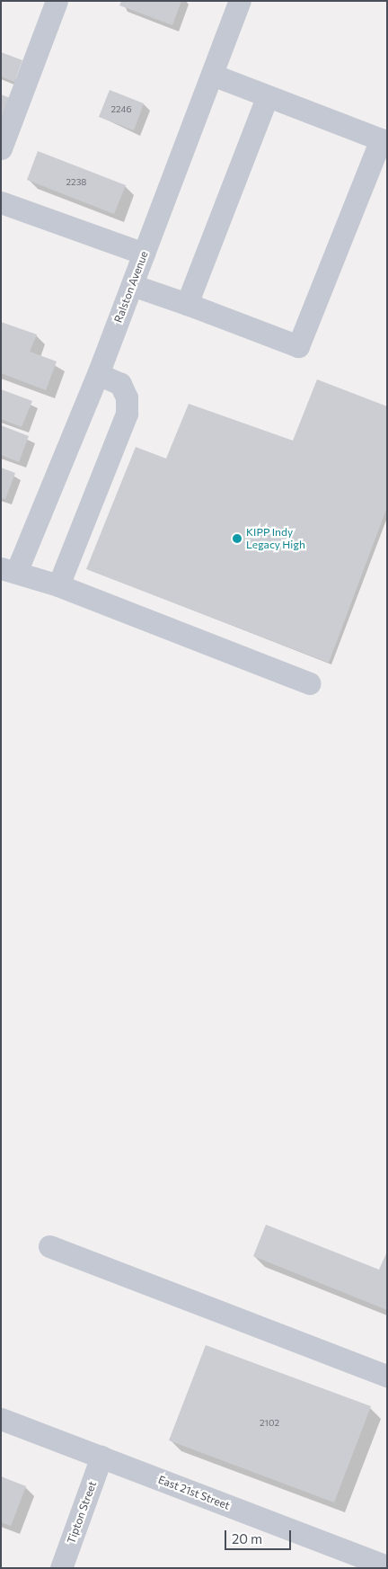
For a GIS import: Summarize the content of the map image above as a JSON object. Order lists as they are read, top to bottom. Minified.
{"streets":{"street":["Ralston Avenue","East 21st Street","Tipton Street"]},"crossings":[["East 21st Street","Tipton Street"]],"places":["KIPP Indy Legacy High"],"house_numbers":["2246","2238","2102"],"scale_bar":"20 m"}
